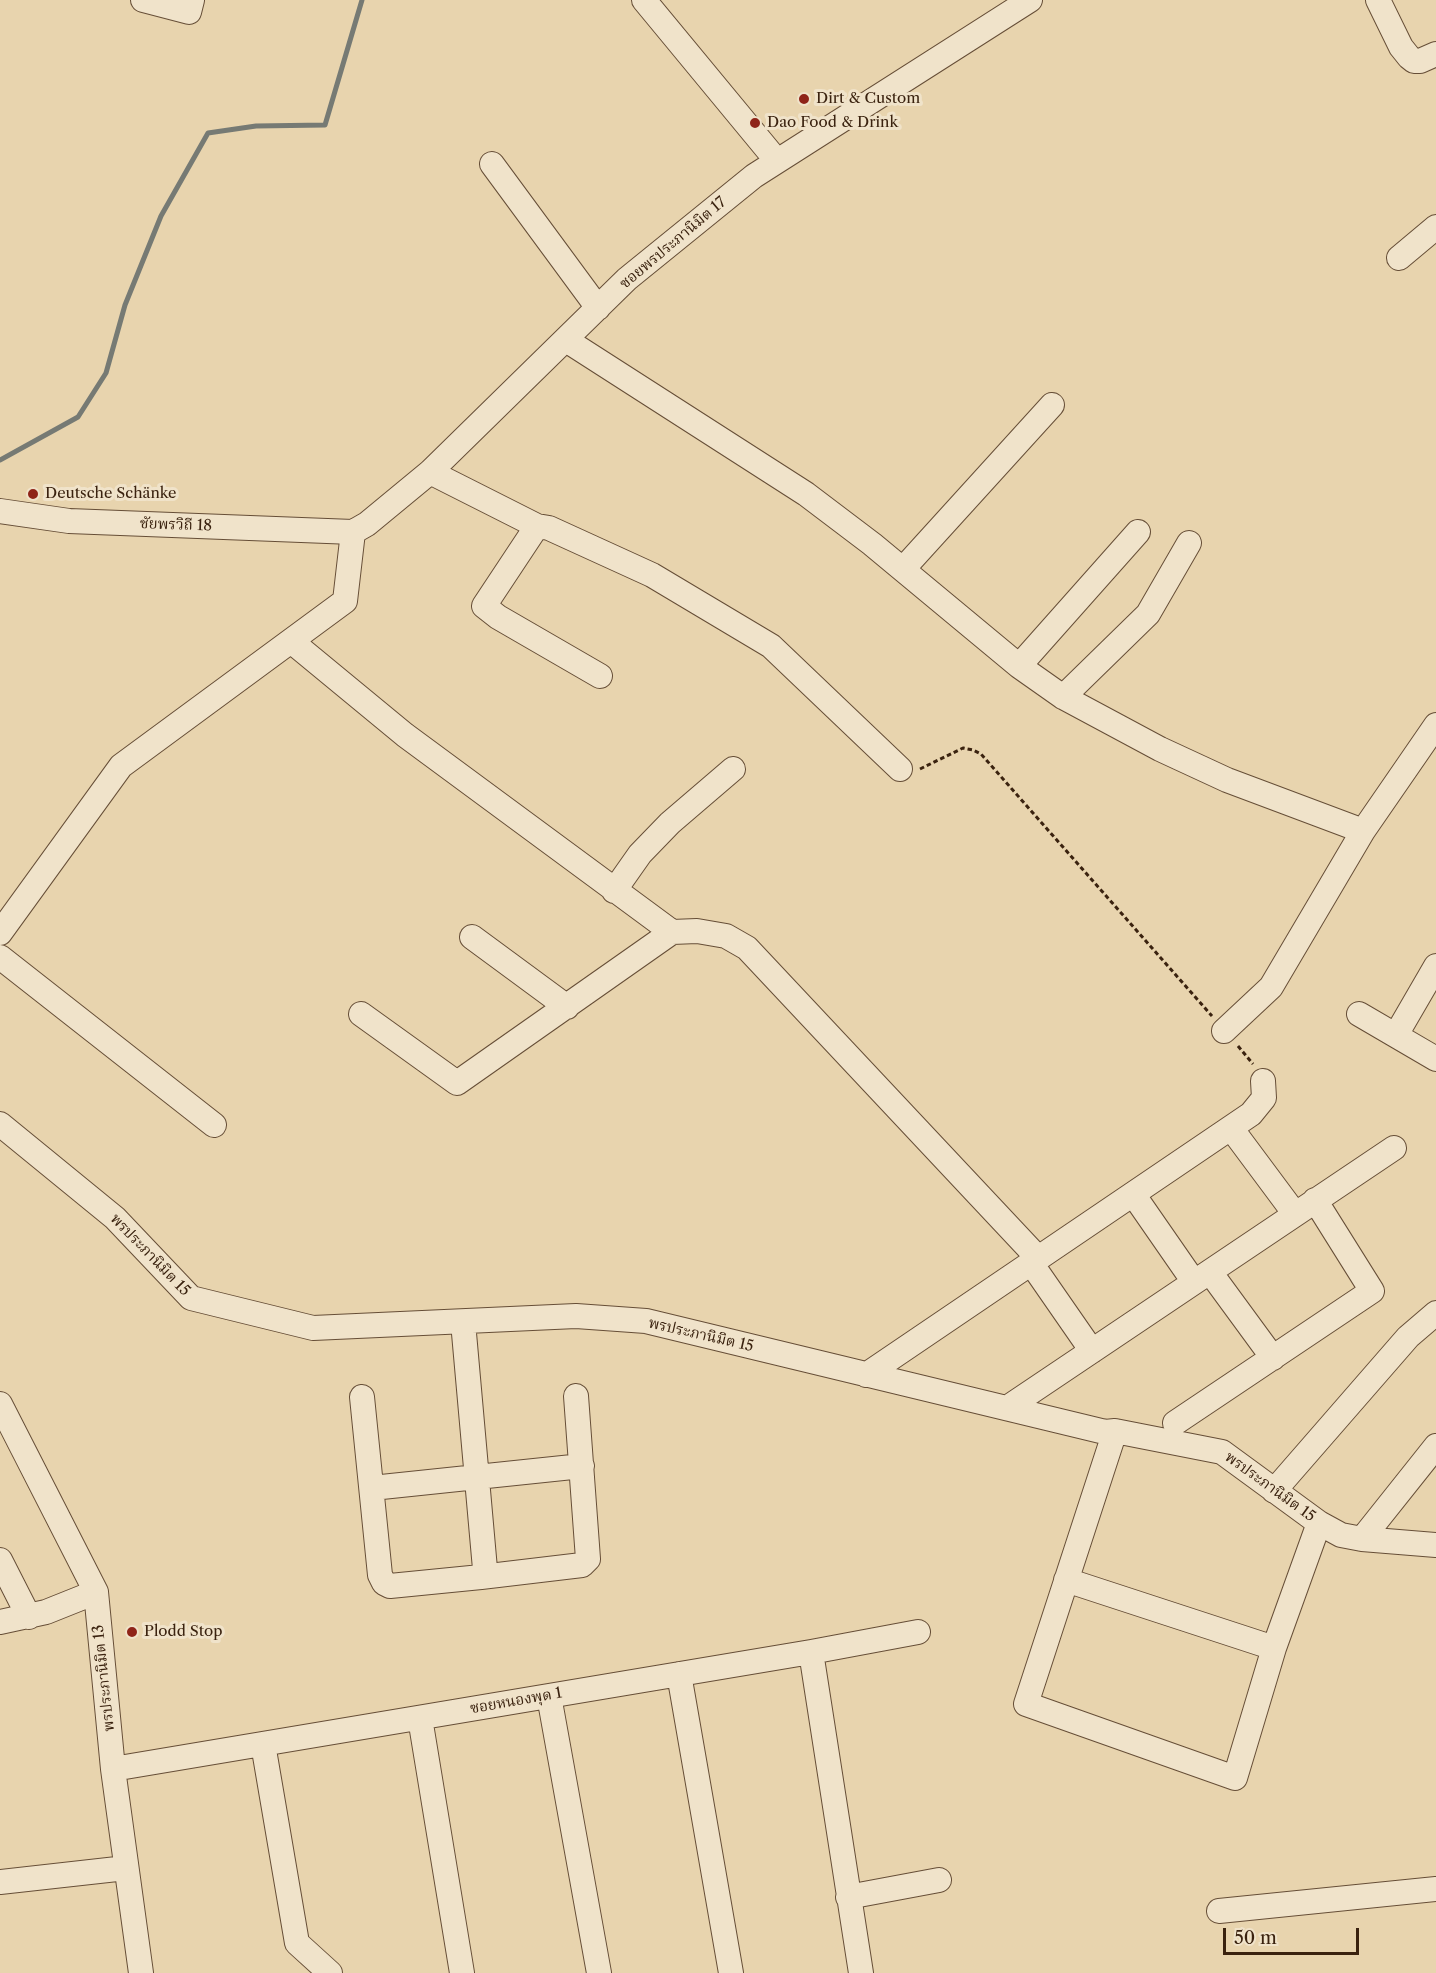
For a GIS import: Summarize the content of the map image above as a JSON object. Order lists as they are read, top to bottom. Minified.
{"streets":{"street":["ซอยพรประภานิมิต 17","ชัยพรวิถี 18","พรประภานิมิต 15","พรประภานิมิต 13","ซอยหนองพุด 1"]},"crossings":[["ซอยพรประภานิมิต 17","ชัยพรวิถี 18"],["พรประภานิมิต 13","ซอยหนองพุด 1"]],"places":["Dirt & Custom","Dao Food & Drink","Deutsche Schänke","Plodd Stop"],"scale_bar":"50 m"}
